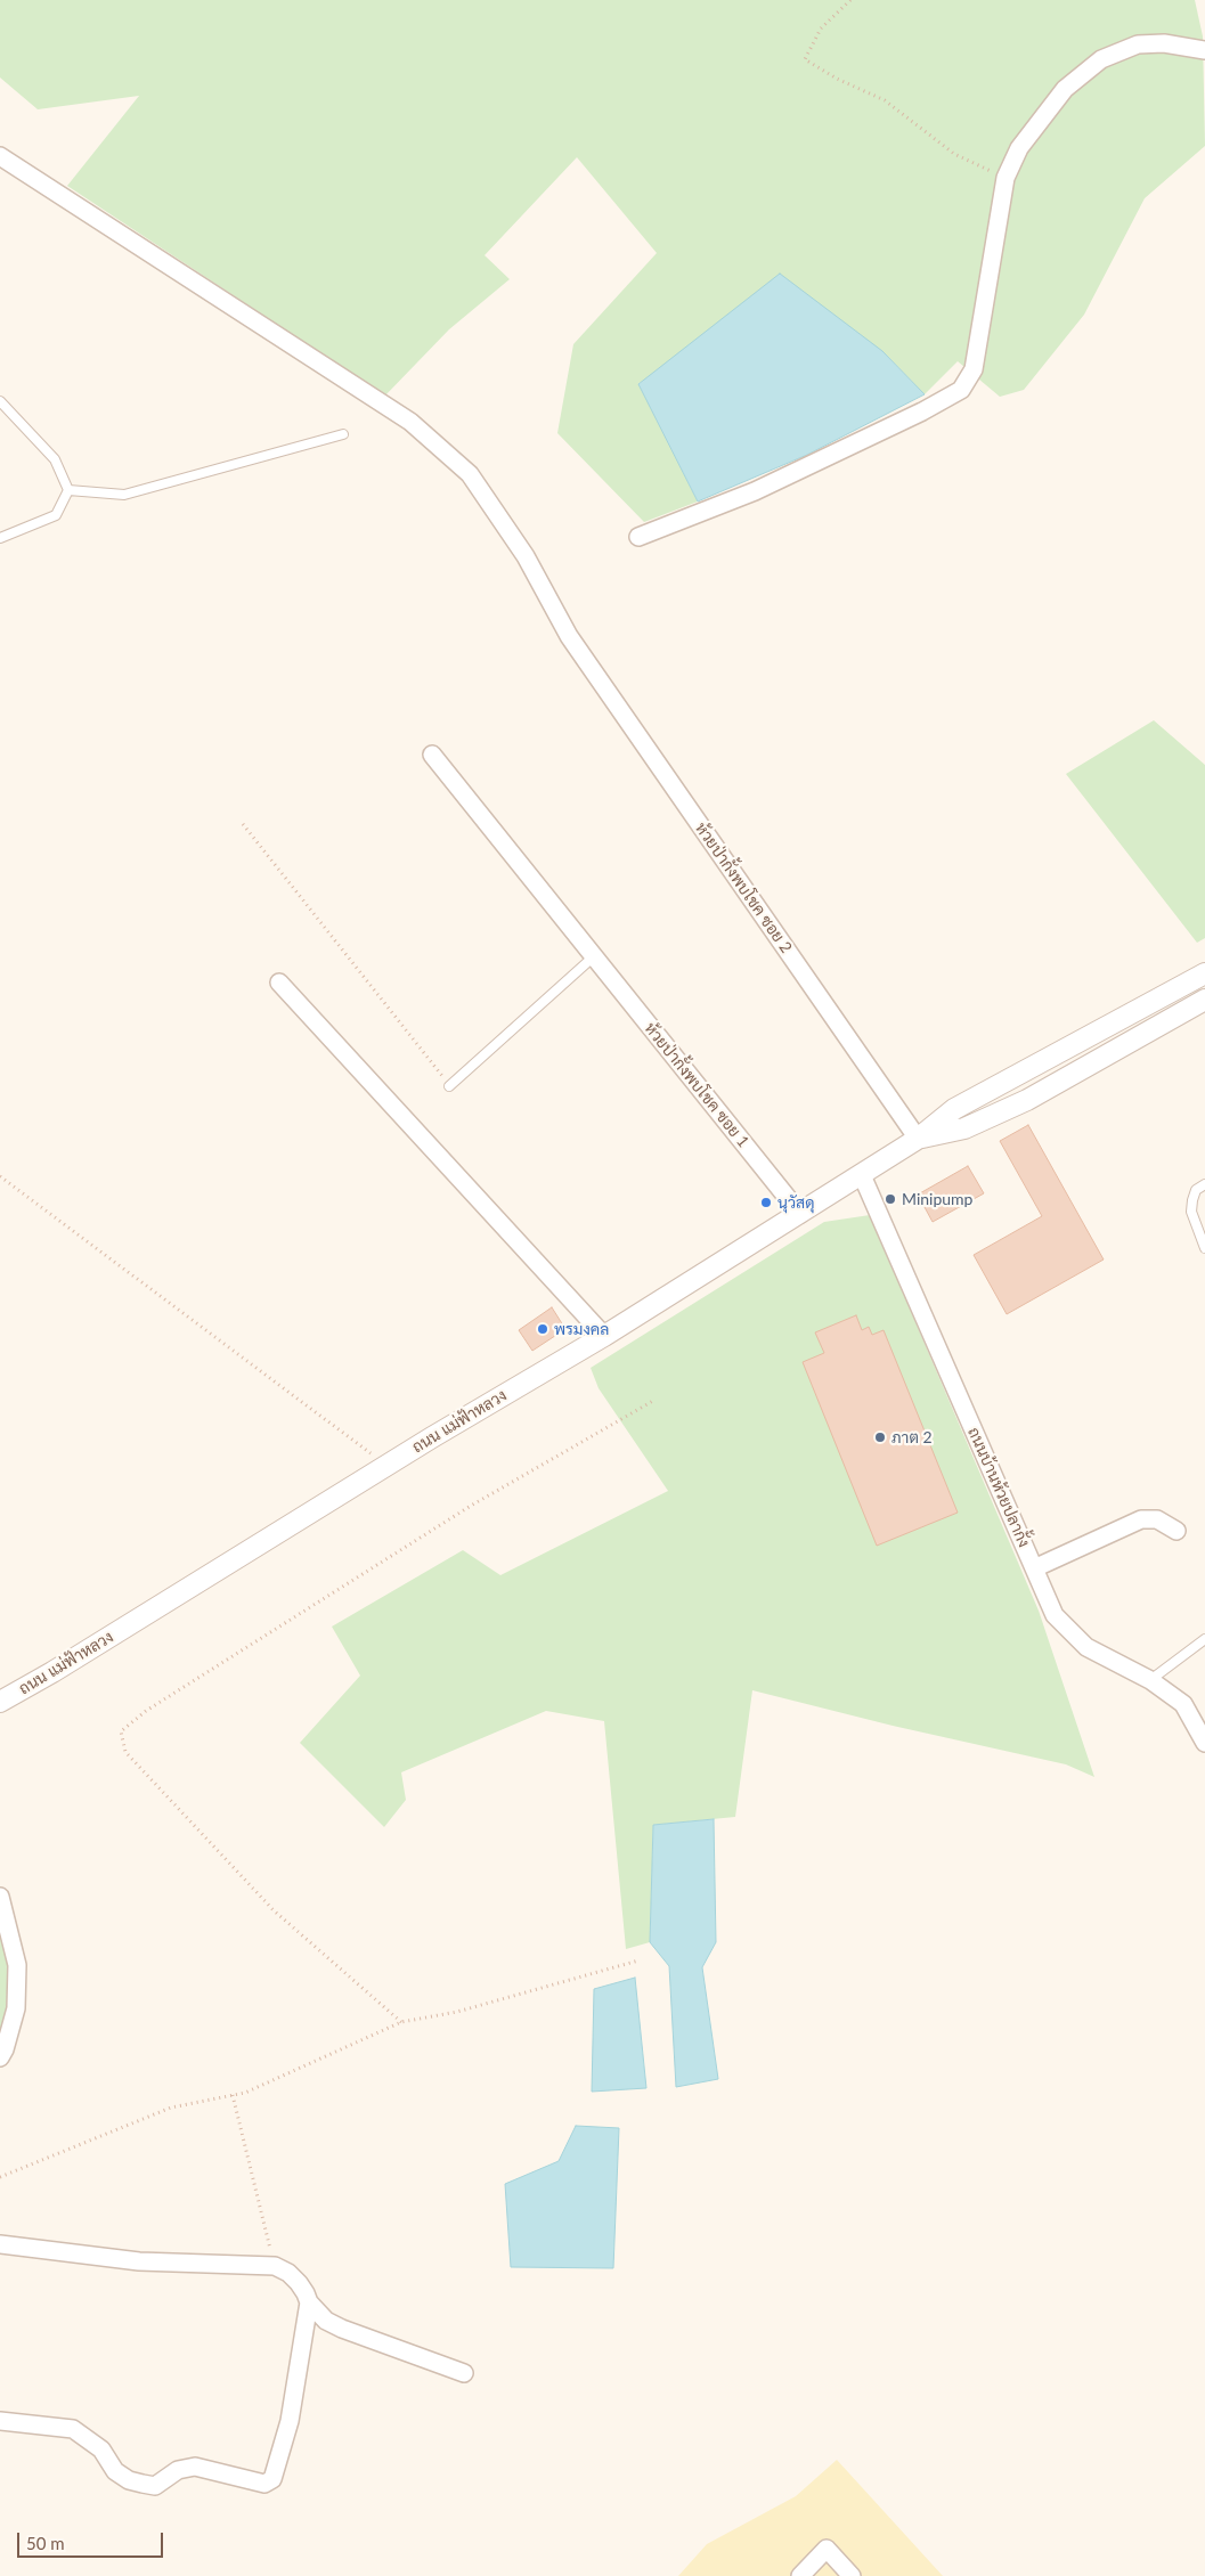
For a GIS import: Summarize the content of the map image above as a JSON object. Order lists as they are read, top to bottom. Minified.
{"streets":{"street":["ห้วยป่ากั้งพบโชค ซอย 2","ห้วยป่ากั้งพบโชค ซอย 1","ถนน แม่ฟ้าหลวง","ถนนบ้านห้วยปลากั้ง"]},"crossings":[["ห้วยป่ากั้งพบโชค ซอย 2","ถนน แม่ฟ้าหลวง"],["ห้วยป่ากั้งพบโชค ซอย 1","ถนน แม่ฟ้าหลวง"],["ถนน แม่ฟ้าหลวง","ถนนบ้านห้วยปลากั้ง"]],"places":["Minipump","นุวัสดุ","พรมงคล","ภาต 2"],"scale_bar":"50 m"}
